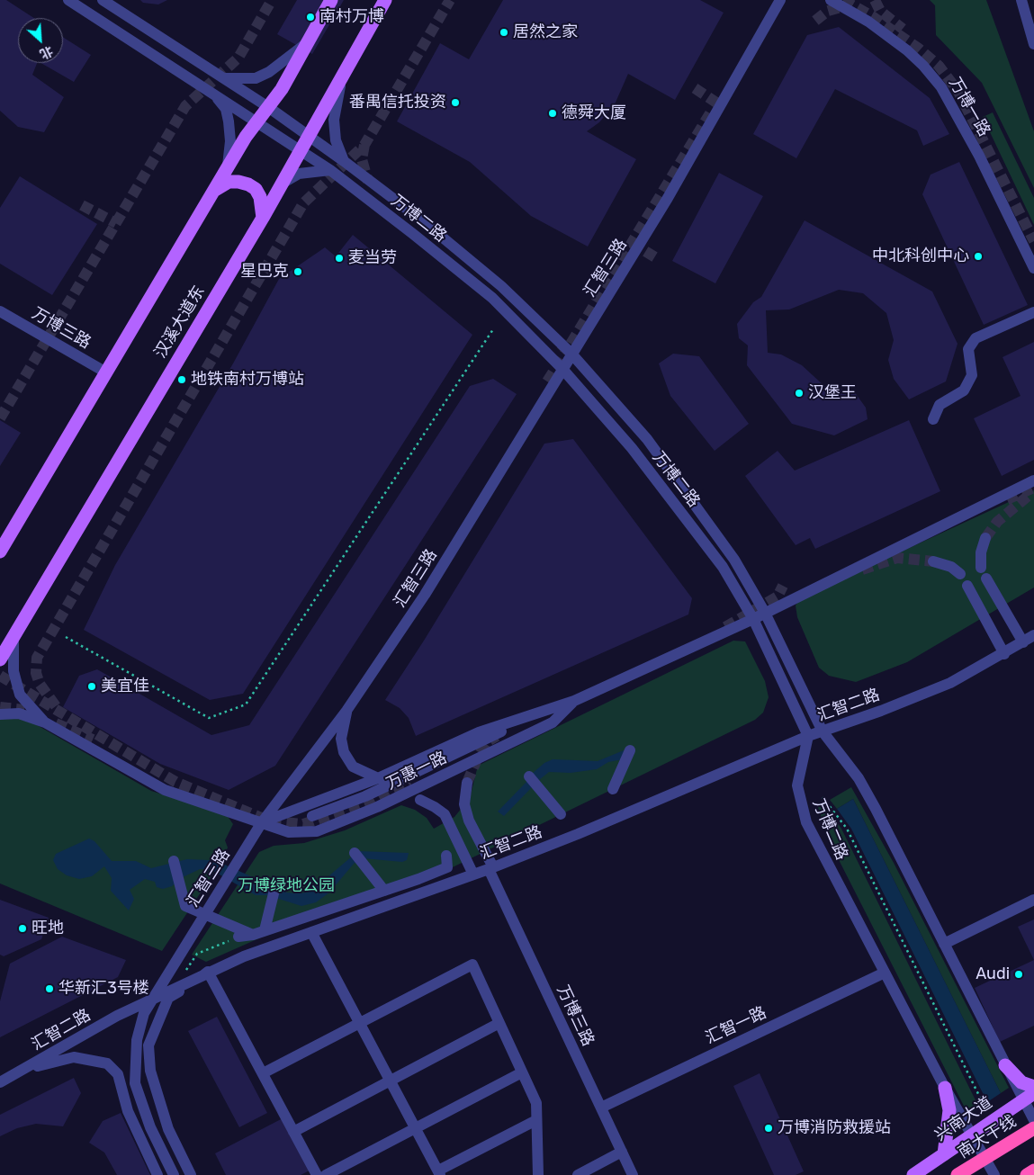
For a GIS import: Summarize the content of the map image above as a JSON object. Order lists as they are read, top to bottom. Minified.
{"streets":{"highway":["南大干线"],"main road":["汉溪大道东","兴南大道"],"street":["万博一路","万博二路","汇智三路","万博三路","汇智二路","万惠一路","汇智一路"]},"crossings":[["万博二路","汇智三路"],["万博二路","汉溪大道东"],["万博二路","汇智二路"],["万博二路","万惠一路"],["万博二路","汇智一路"],["万博二路","兴南大道"],["汇智三路","万惠一路"],["万博三路","汇智二路"],["万博三路","汇智一路"]],"parks":["万博绿地公园"],"places":["南村万博","居然之家","番禺信托投资","德舜大厦","中北科创中心","麦当劳","星巴克","地铁南村万博站","汉堡王","美宜佳","旺地","Audi","华新汇3号楼","万博消防救援站"],"north":"bottom right"}
